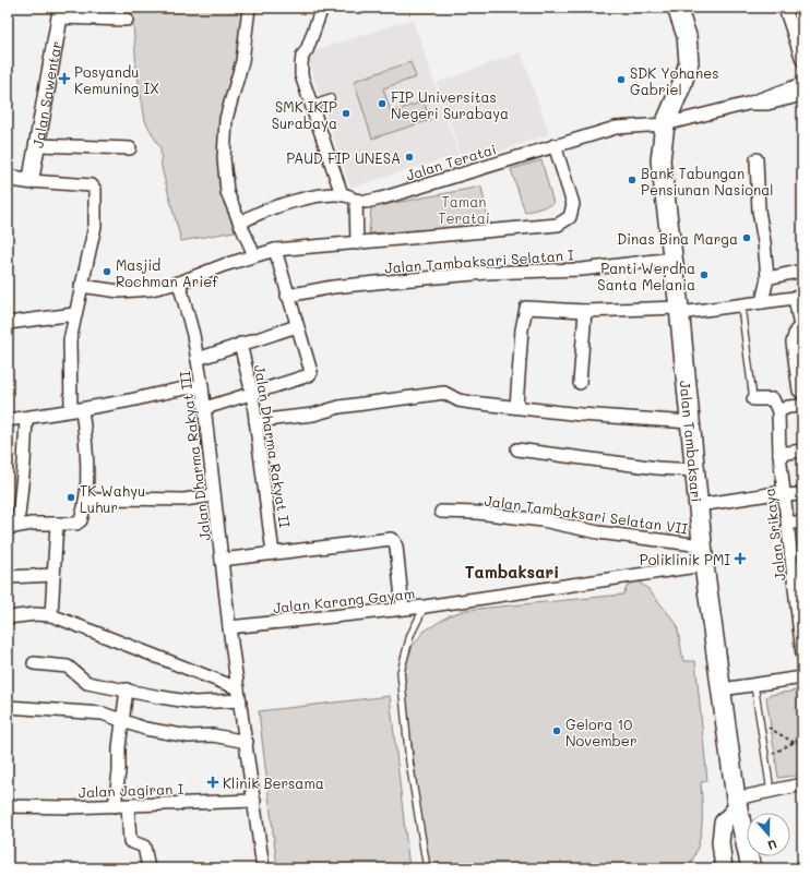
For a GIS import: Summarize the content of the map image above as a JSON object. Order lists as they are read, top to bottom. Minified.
{"streets":{"main road":["Jalan Tambaksari"],"street":["Jalan Sawentar","Jalan Teratai","Jalan Tambaksari Selatan I","Jalan Dharma Rakyat II","Jalan Dharma Rakyat III","Jalan Tambaksari Selatan VII","Jalan Srikaya","Jalan Karang Gayam","Jalan Jagiran I"]},"crossings":[["Jalan Teratai","Jalan Tambaksari"],["Jalan Tambaksari Selatan I","Jalan Tambaksari"],["Jalan Tambaksari","Jalan Tambaksari Selatan VII"],["Jalan Tambaksari","Jalan Karang Gayam"],["Jalan Dharma Rakyat III","Jalan Karang Gayam"]],"districts":["Tambaksari"],"parks":["Taman Teratai"],"places":{"health":["Posyandu Kemuning IX","Poliklinik PMI","Klinik Bersama"],"other":["SDK Yohanes Gabriel","FIP Universitas Negeri Surabaya","SMK IKIP Surabaya","PAUD FIP UNESA","Bank Tabungan Pensiunan Nasional","Dinas Bina Marga","Masjid Rochman Arief","Panti Werdha Santa Melania","TK Wahyu Luhur","Gelora 10 November"]},"north":"bottom"}
